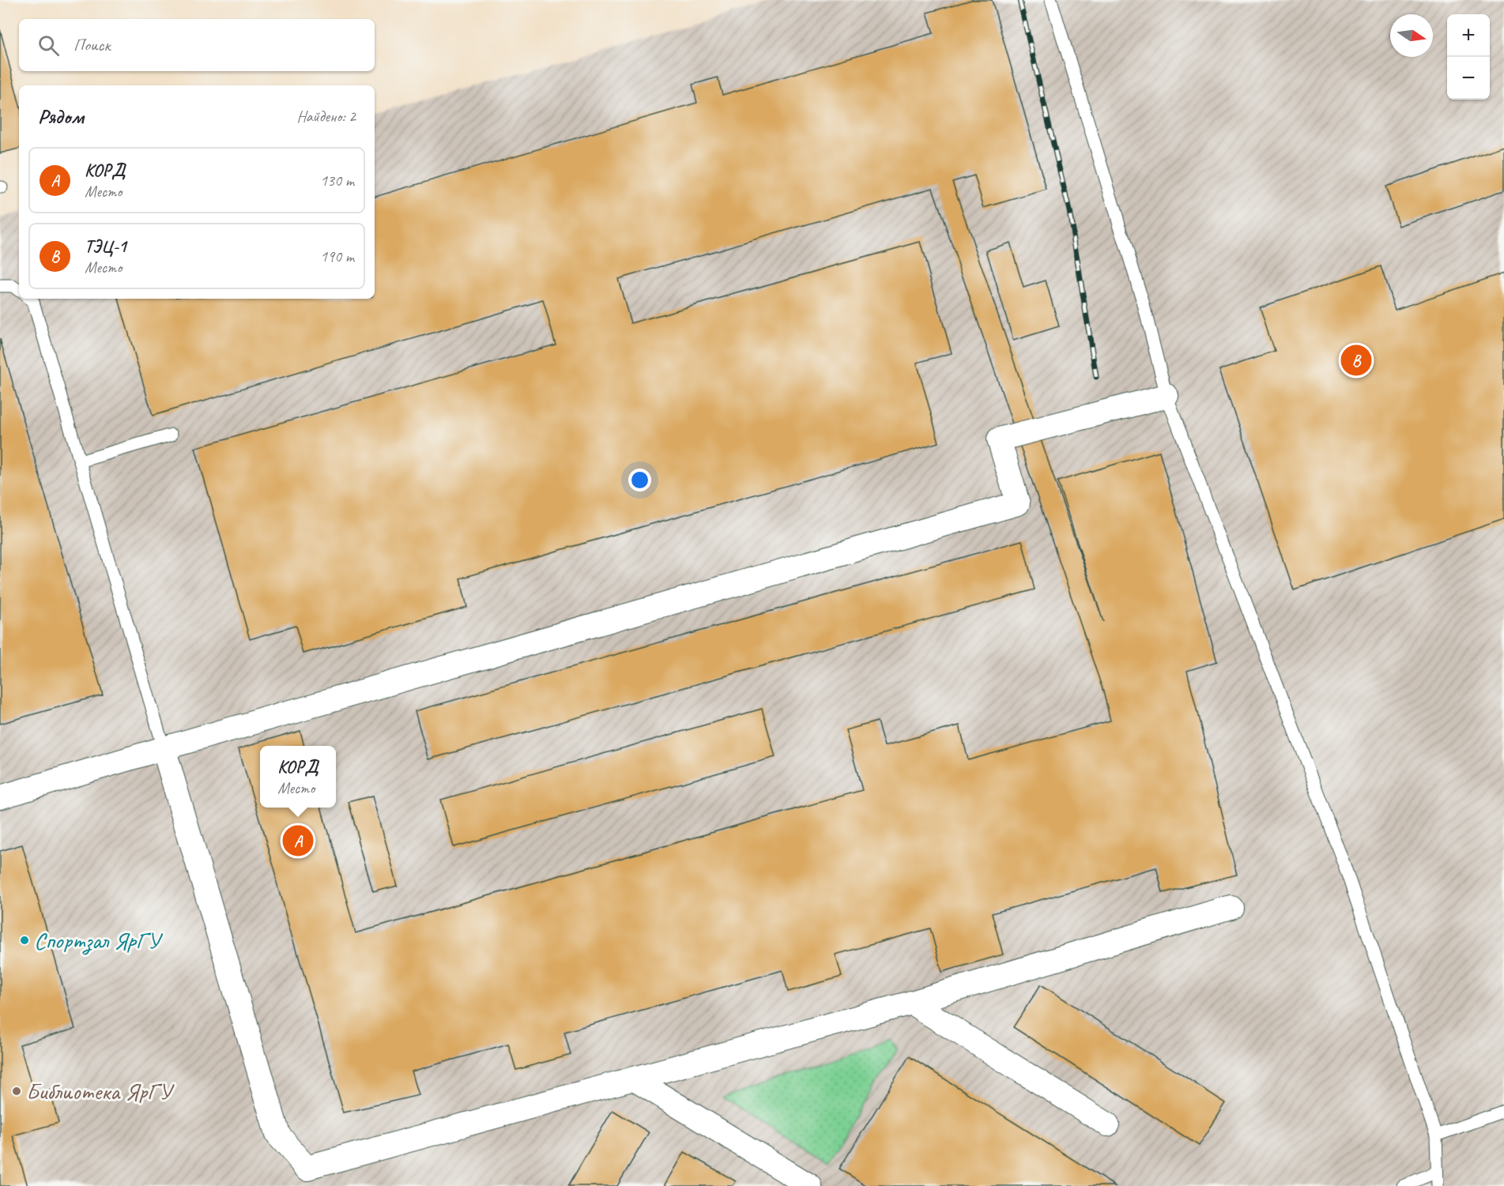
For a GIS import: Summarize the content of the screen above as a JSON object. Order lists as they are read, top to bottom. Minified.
{"places":["Cпортзал ЯрГУ","Библиотека ЯрГУ"],"north":"right","page":{"map_buttons":["+","−"],"search":"Поиск","heading":["Рядом","Найдено: 2"],"list":[{"mark":"A","name":"КОРД","note":"Место","value":"130 m"},{"mark":"B","name":"ТЭЦ-1","note":"Место","value":"190 m"}],"pins":["B","A"],"popup":["КОРД","Место"]}}
